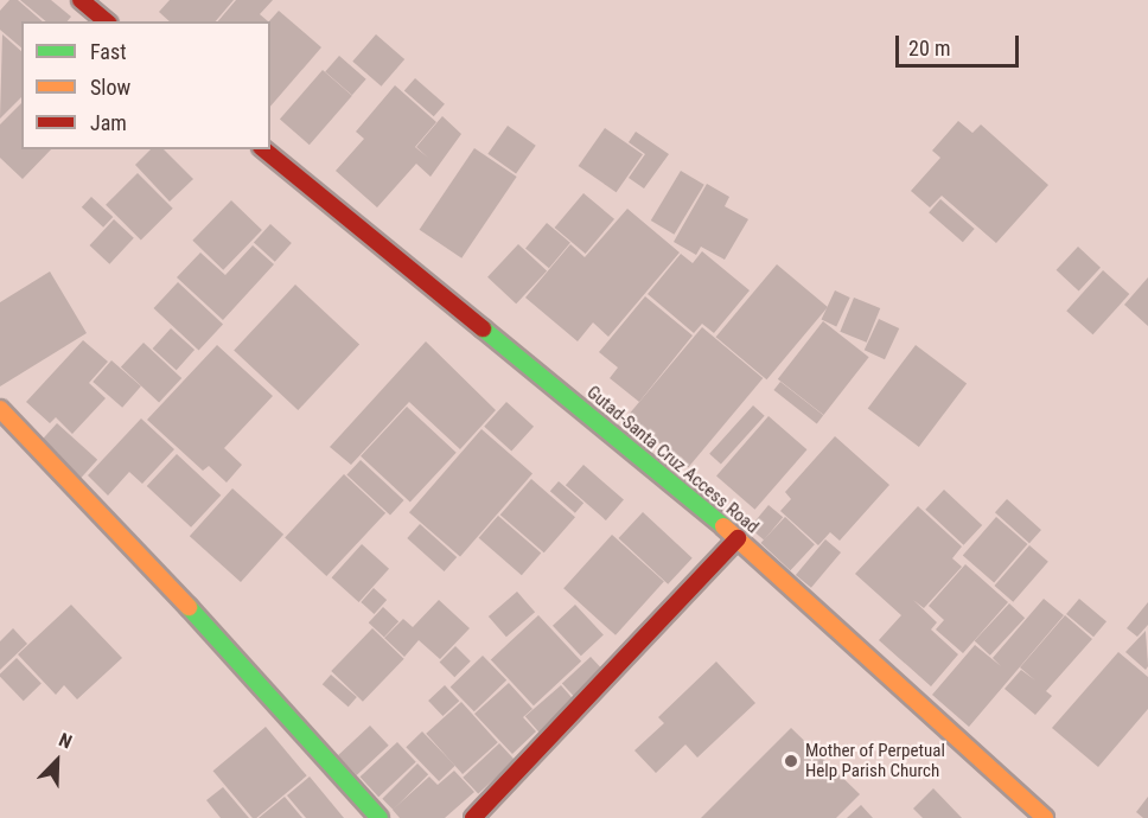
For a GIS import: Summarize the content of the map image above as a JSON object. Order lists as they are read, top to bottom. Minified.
{"streets":{"main road":["Gutad-Santa Cruz Access Road"]},"places":["Mother of Perpetual Help Parish Church"],"legend":["Fast","Slow","Jam"],"scale_bar":"20 m","north":"top right"}
